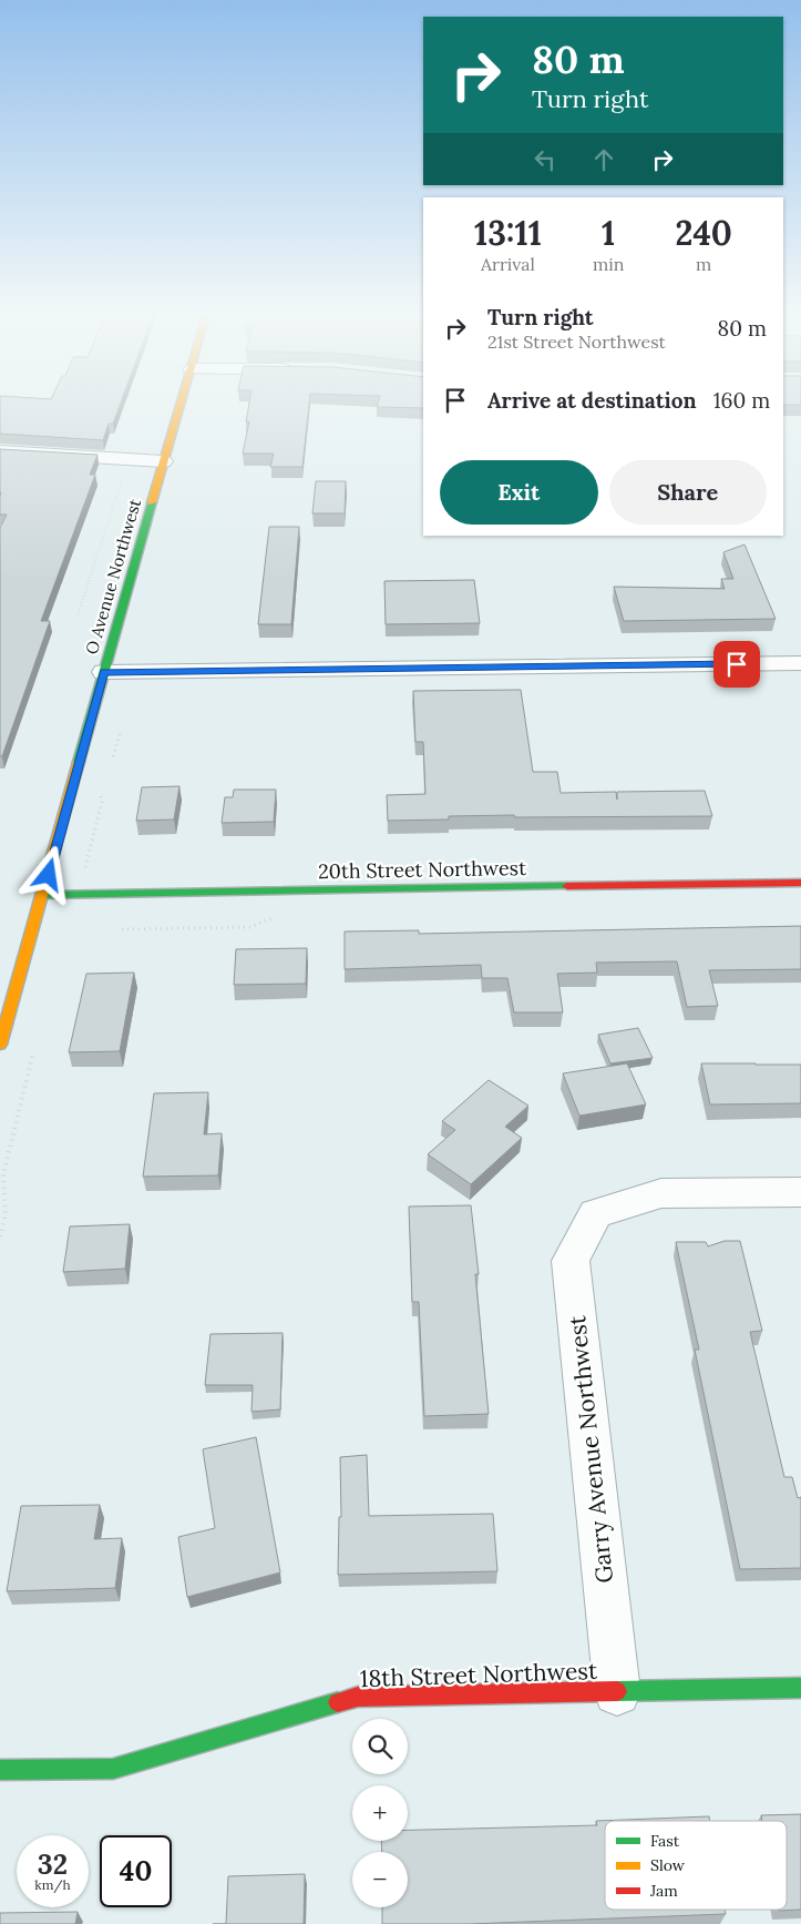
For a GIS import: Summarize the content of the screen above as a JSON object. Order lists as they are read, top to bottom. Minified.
{"streets":{"street":["O Avenue Northwest","20th Street Northwest","Garry Avenue Northwest","18th Street Northwest"]},"crossings":[["O Avenue Northwest","20th Street Northwest"],["Garry Avenue Northwest","18th Street Northwest"]],"legend":["Fast","Slow","Jam"],"page":{"turn":["80 m","Turn right"],"eta":["13:11","Arrival","1","min","240","m"],"list":[{"name":"Turn right","note":"21st Street Northwest","value":"80 m"},{"name":"Arrive at destination","value":"160 m"}],"buttons":["Exit","Share"],"map_buttons":["+","−"],"speed":"32 km/h","limit":"40"}}
